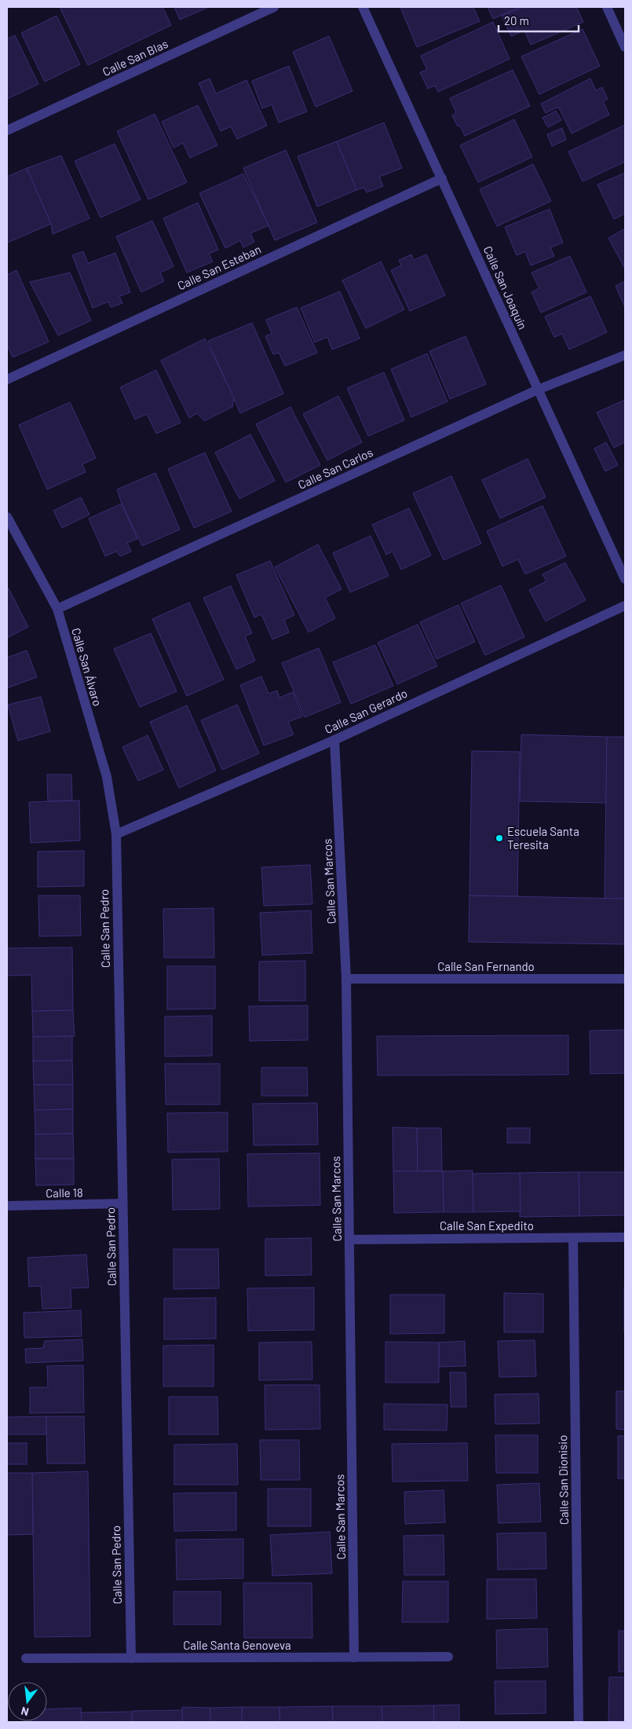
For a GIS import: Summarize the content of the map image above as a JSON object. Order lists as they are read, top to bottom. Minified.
{"streets":{"street":["Calle San Blas","Calle San Esteban","Calle San Joaquín","Calle San Carlos","Calle San Álvaro","Calle San Gerardo","Calle San Marcos","Calle San Pedro","Calle San Fernando","Calle 18","Calle San Expedito","Calle San Dionisio","Calle Santa Genoveva"]},"crossings":[["Calle San Esteban","Calle San Joaquín"],["Calle San Joaquín","Calle San Carlos"],["Calle San Carlos","Calle San Álvaro"],["Calle San Álvaro","Calle San Gerardo"],["Calle San Álvaro","Calle San Pedro"],["Calle San Gerardo","Calle San Marcos"],["Calle San Gerardo","Calle San Pedro"],["Calle San Marcos","Calle San Fernando"],["Calle San Marcos","Calle San Expedito"],["Calle San Marcos","Calle Santa Genoveva"],["Calle San Pedro","Calle 18"],["Calle San Pedro","Calle Santa Genoveva"],["Calle San Expedito","Calle San Dionisio"]],"places":["Escuela Santa Teresita"],"scale_bar":"20 m","north":"bottom"}
